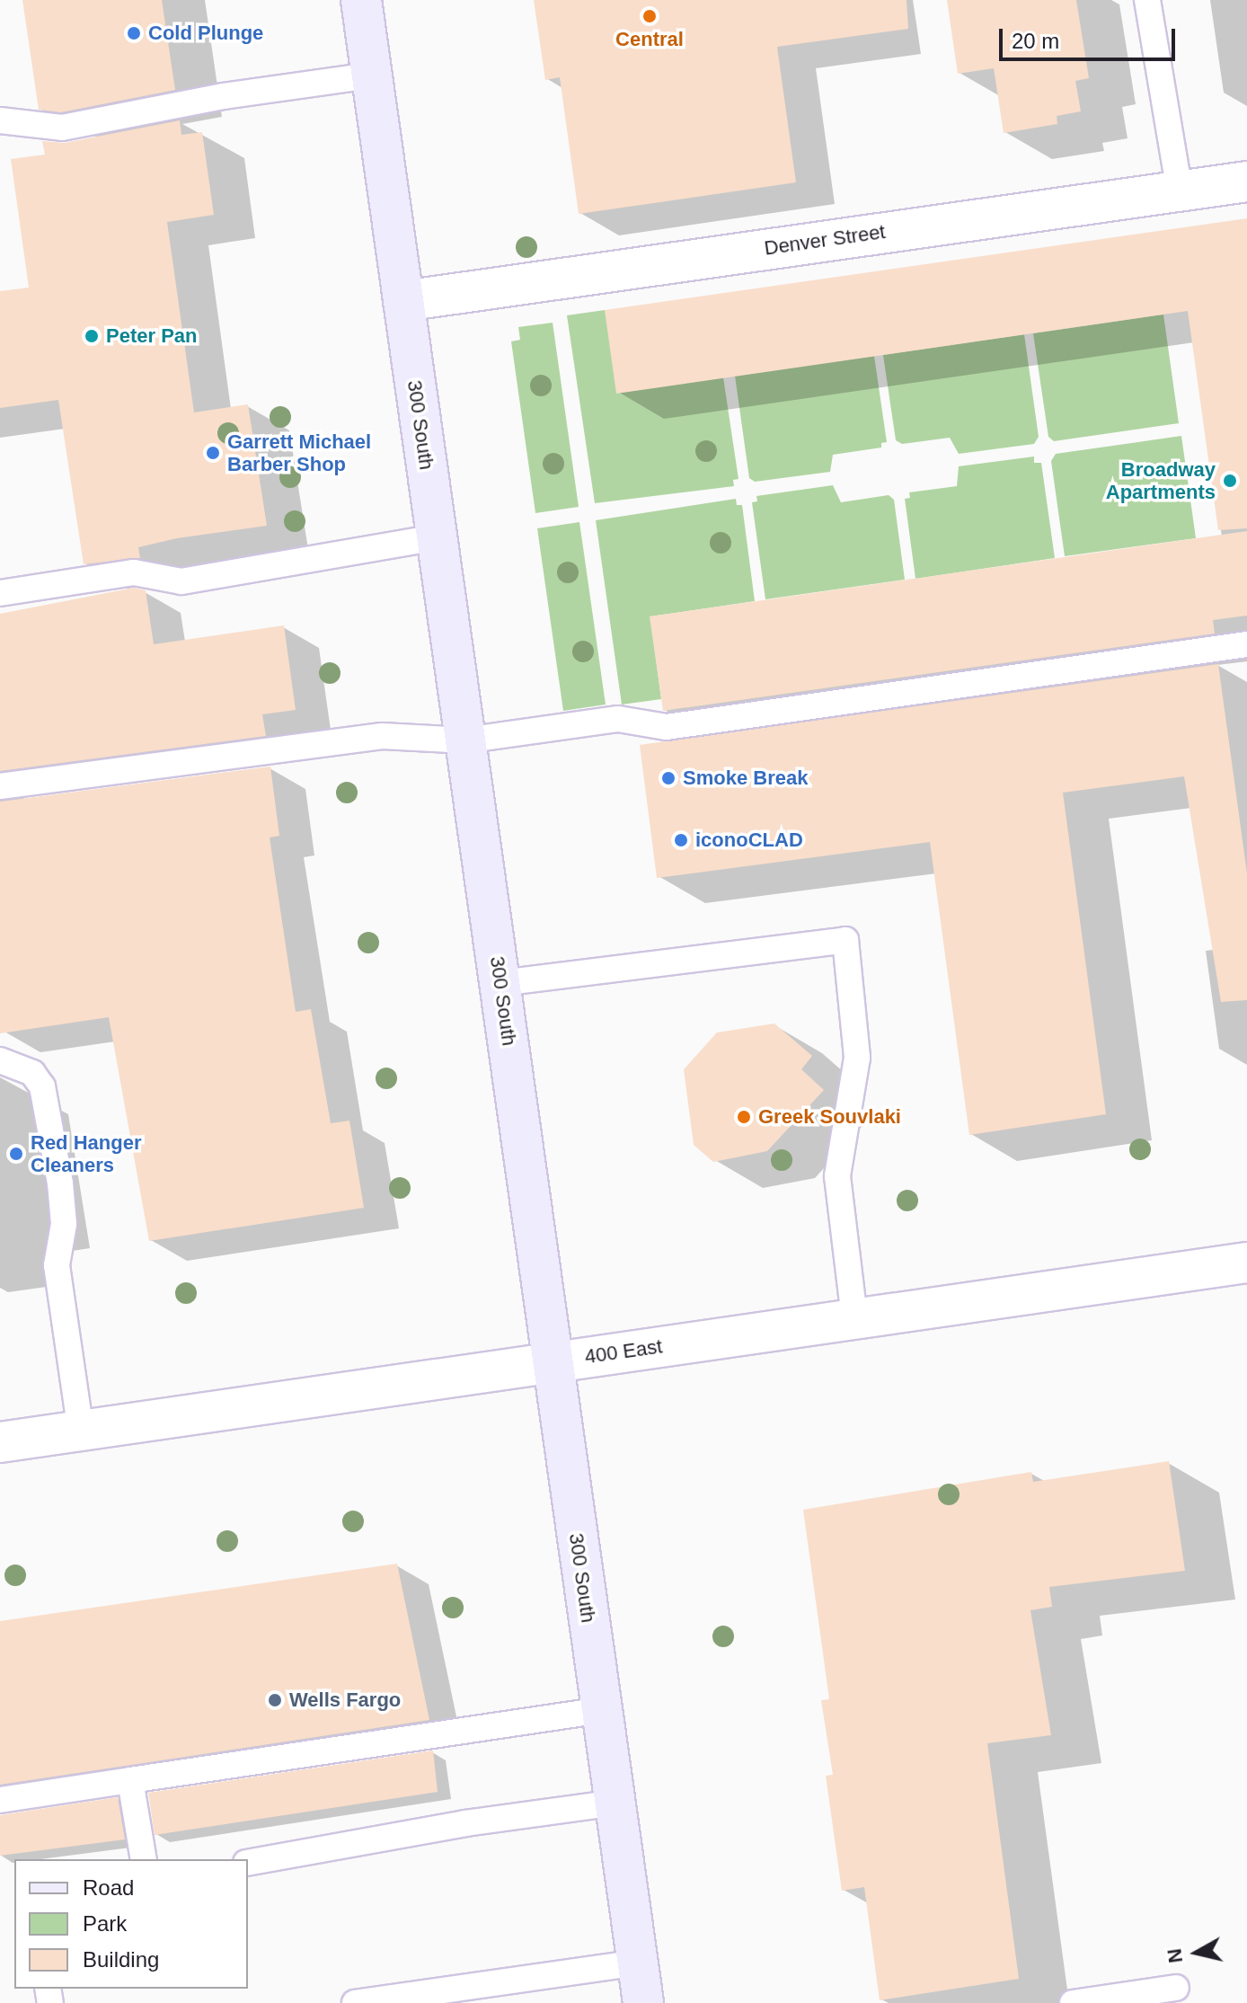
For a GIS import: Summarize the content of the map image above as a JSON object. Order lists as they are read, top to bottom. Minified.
{"streets":{"street":["Denver Street","300 South","400 East"]},"crossings":[["Denver Street","300 South"],["300 South","400 East"]],"places":["Central","Cold Plunge","Peter Pan","Garrett Michael Barber Shop","Broadway Apartments","Smoke Break","iconoCLAD","Greek Souvlaki","Red Hanger Cleaners","Wells Fargo"],"legend":["Road","Park","Building"],"scale_bar":"20 m","north":"left"}
